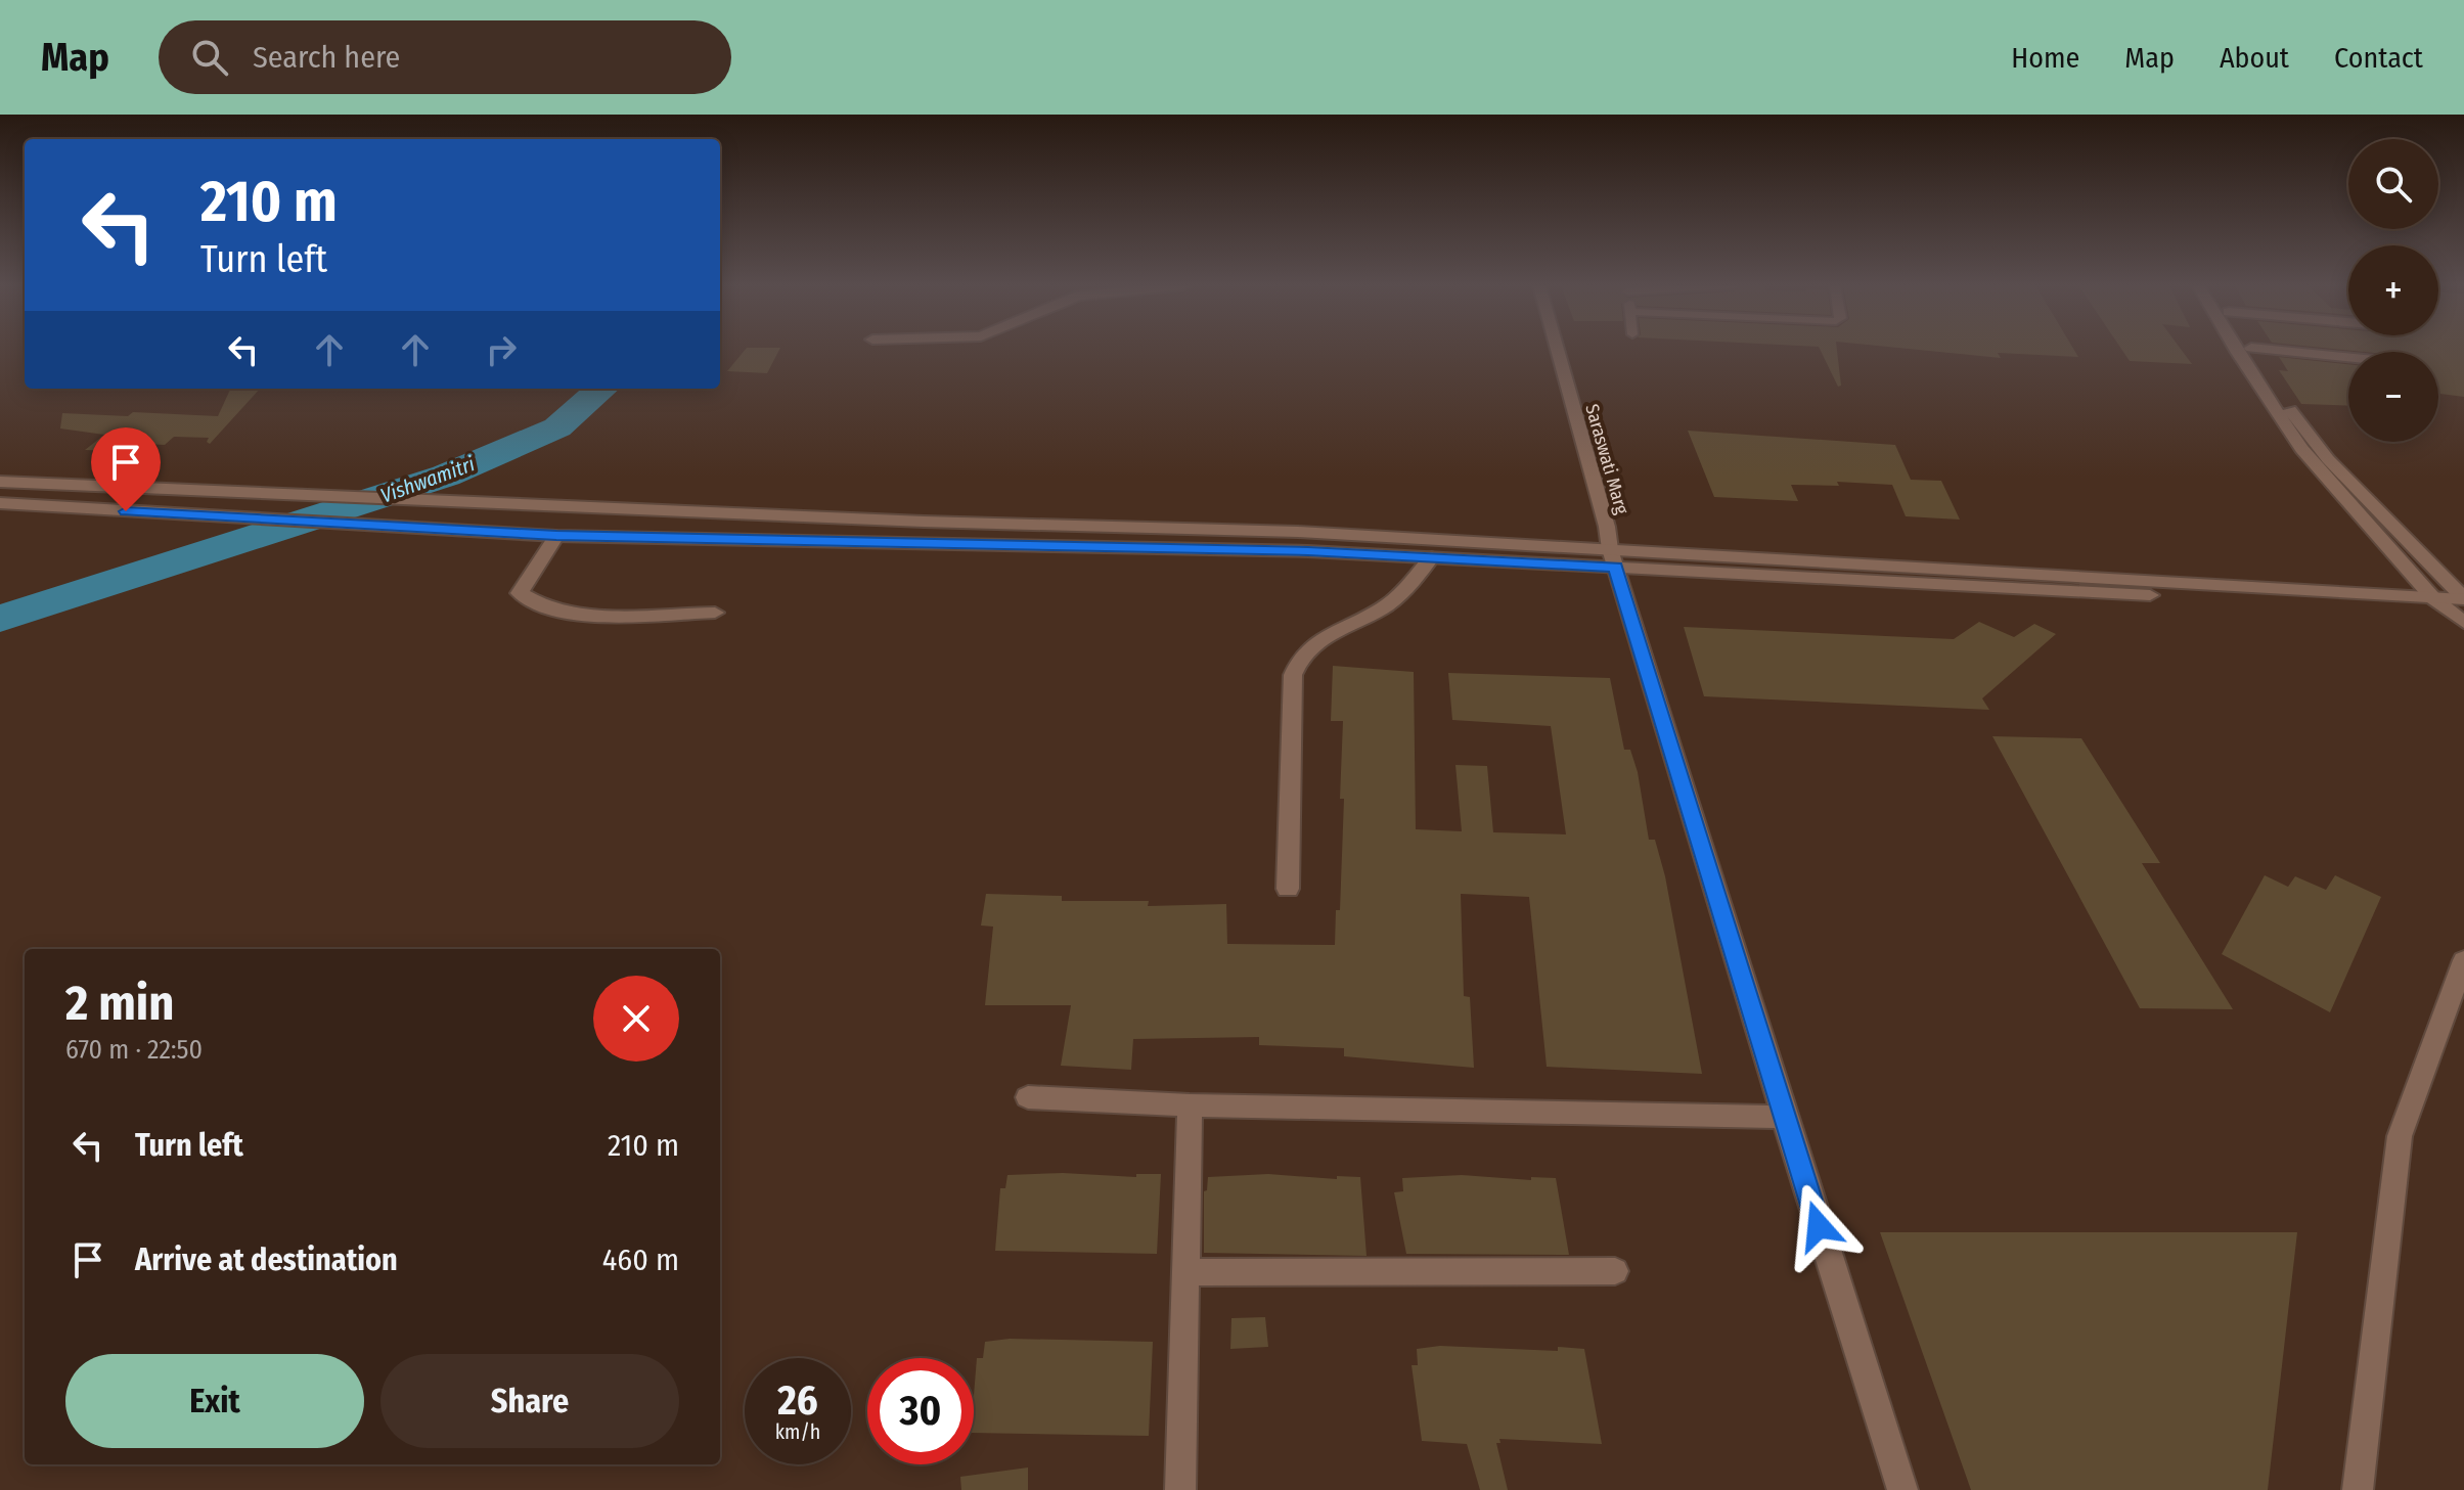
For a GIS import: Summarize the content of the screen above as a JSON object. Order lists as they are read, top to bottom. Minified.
{"streets":{"street":["Saraswati Marg"]},"water":["Vishwamitri"],"page":{"header":"Map","search":"Search here","nav":["Home","Map","About","Contact"],"map_buttons":["+","−"],"turn":["210 m","Turn left"],"heading":["2 min","670 m · 22:50"],"list":[{"name":"Turn left","value":"210 m"},{"name":"Arrive at destination","value":"460 m"}],"buttons":["Exit","Share"],"speed":"26 km/h","limit":"30"}}
